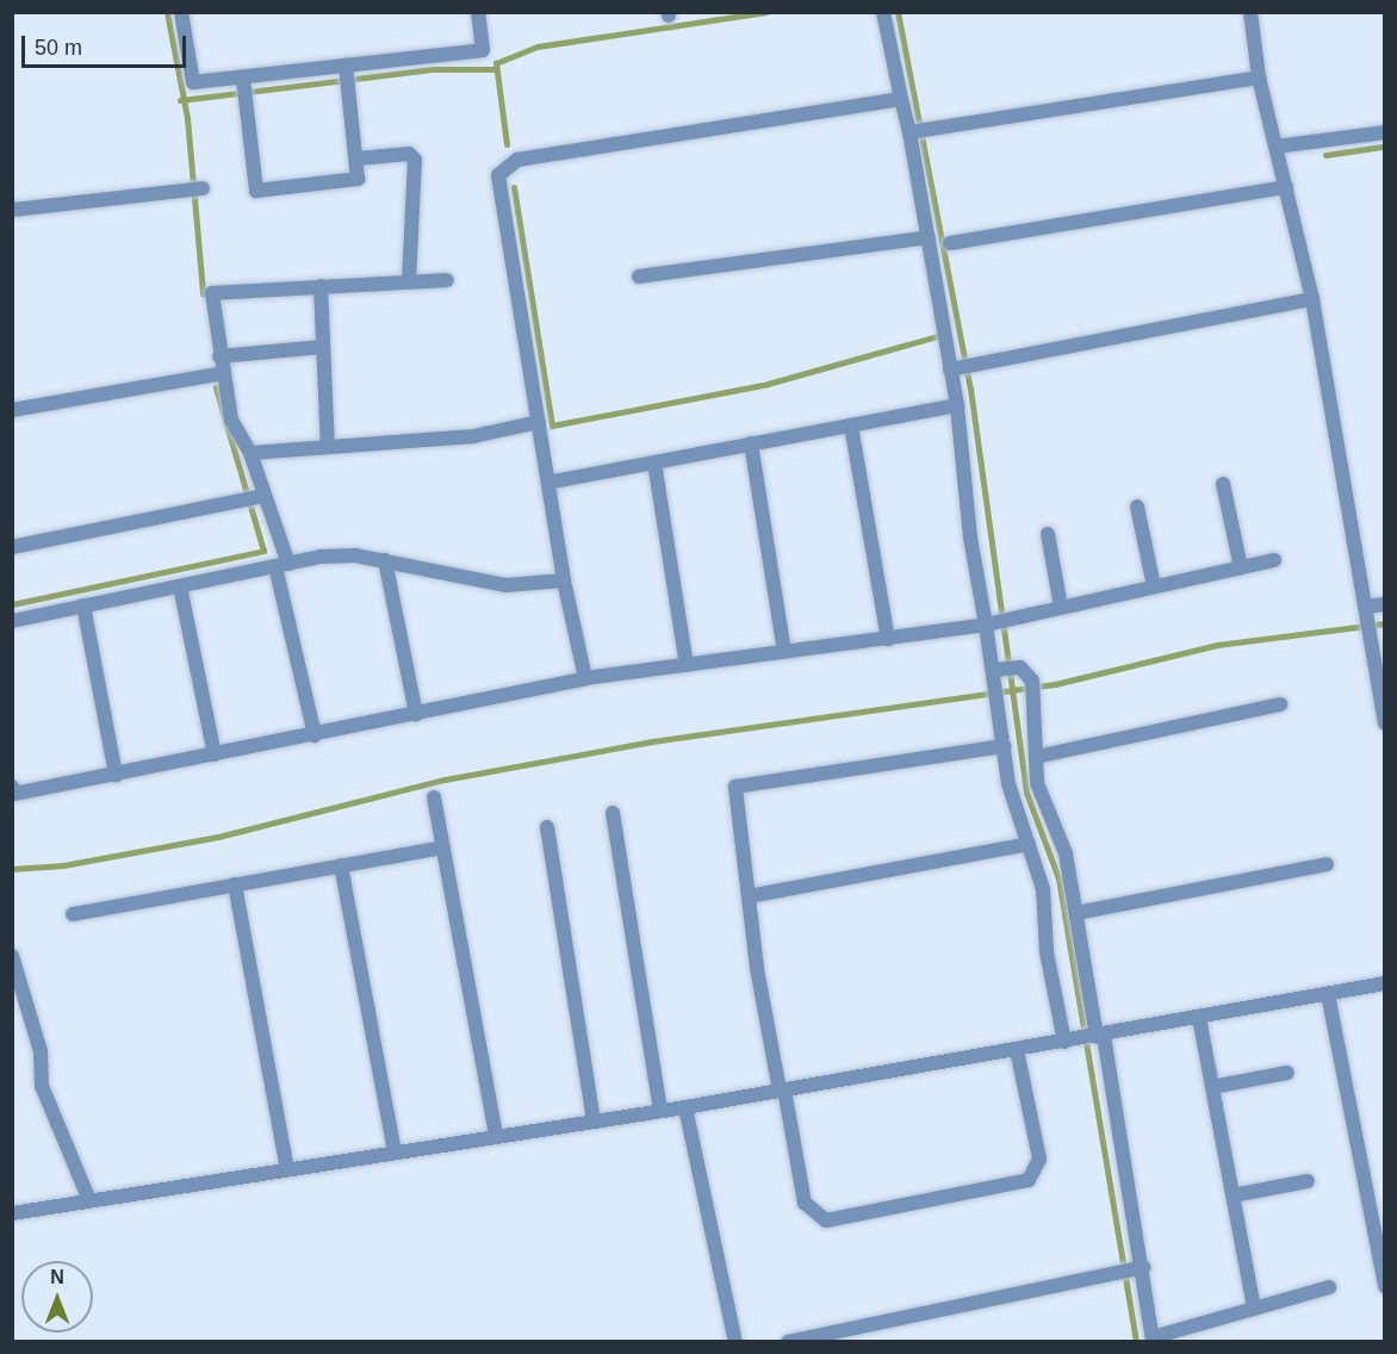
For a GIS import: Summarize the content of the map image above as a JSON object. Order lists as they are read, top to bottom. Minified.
{"scale_bar":"50 m","north":"top"}
